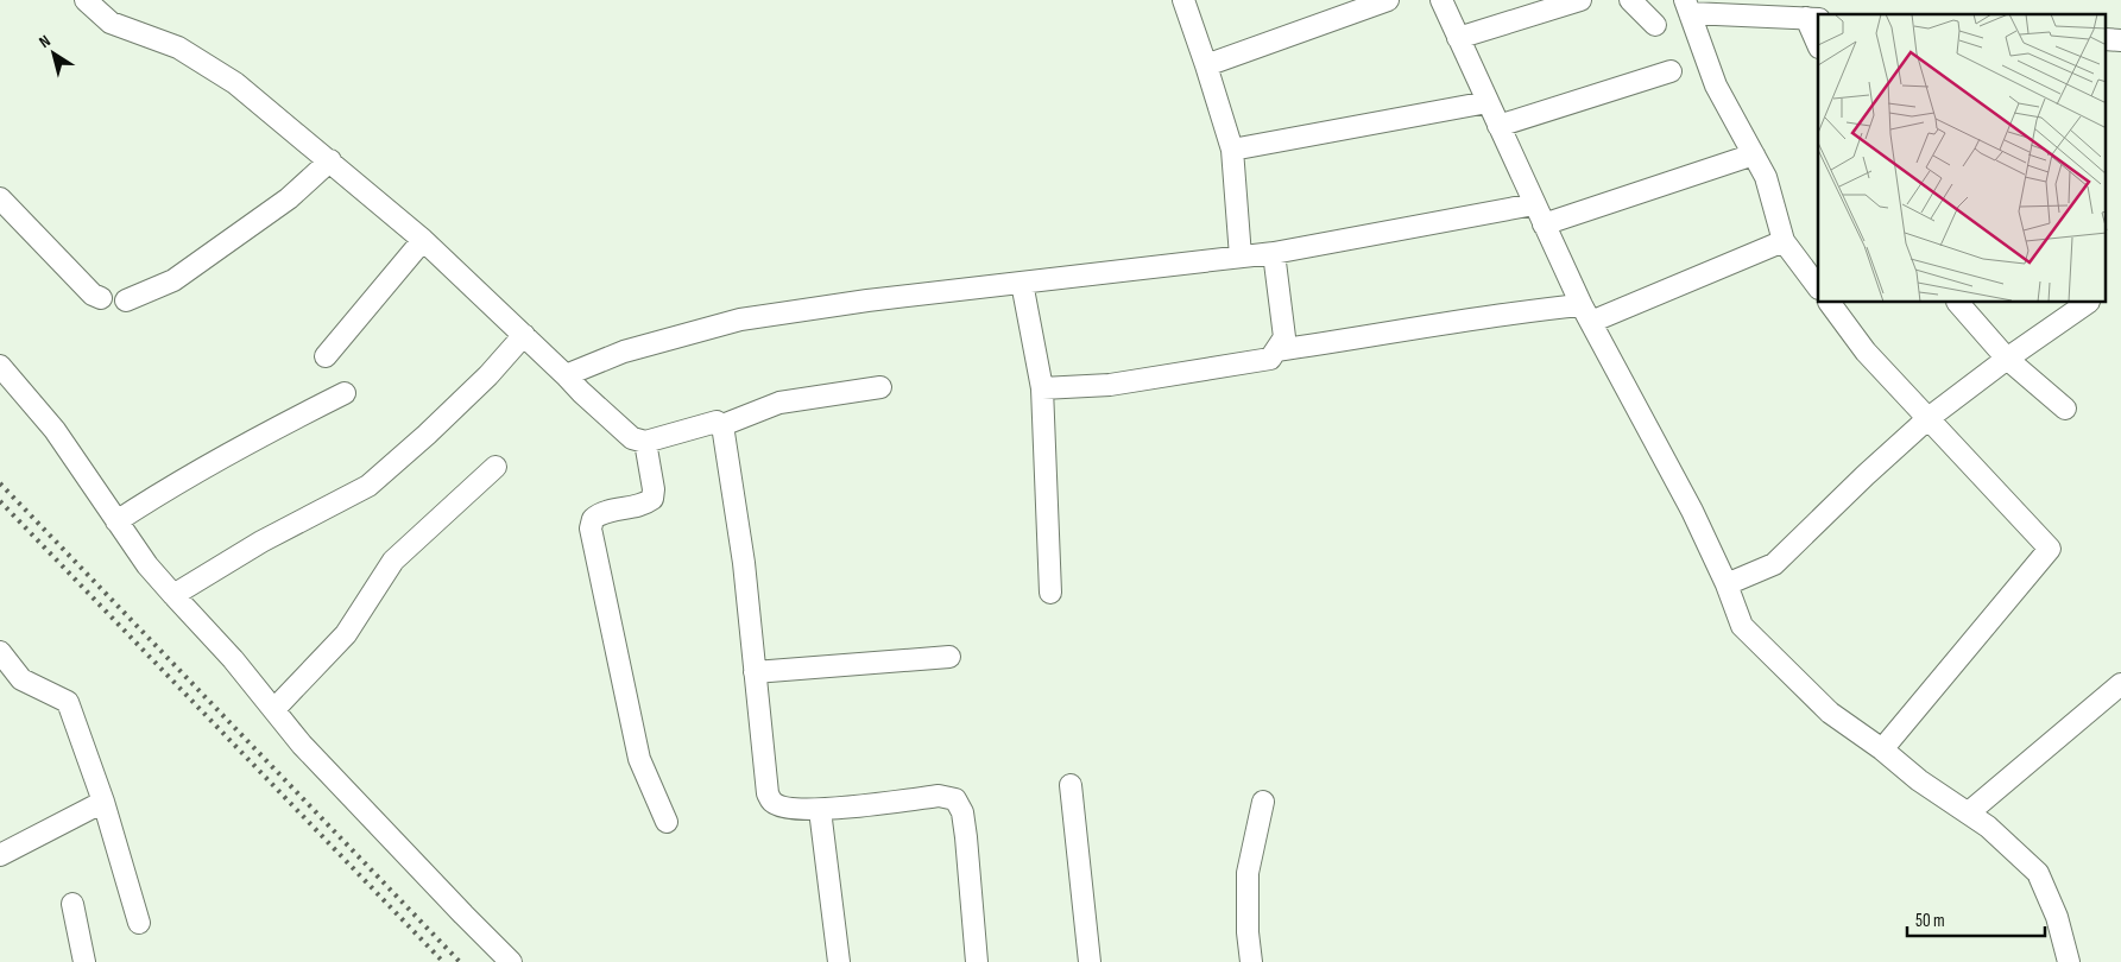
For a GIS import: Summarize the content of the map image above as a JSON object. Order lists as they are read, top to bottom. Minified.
{"scale_bar":"50 m","north":"top left"}
